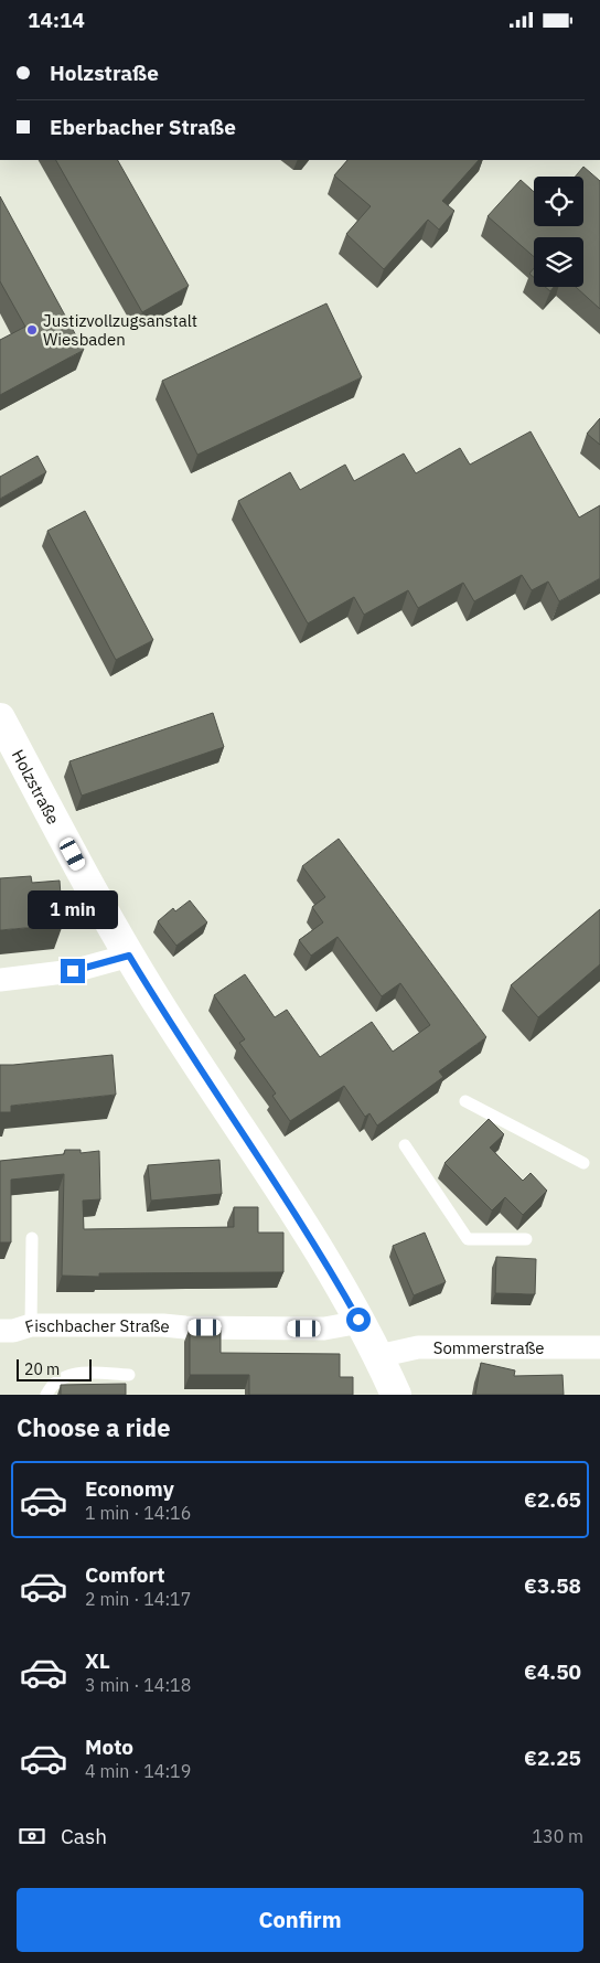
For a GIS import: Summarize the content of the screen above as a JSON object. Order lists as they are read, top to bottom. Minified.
{"streets":{"street":["Holzstraße","Fischbacher Straße","Sommerstraße"]},"crossings":[["Holzstraße","Fischbacher Straße"],["Holzstraße","Sommerstraße"]],"places":["Justizvollzugsanstalt Wiesbaden"],"scale_bar":"20 m","page":{"status":"14:14","banner":["Holzstraße","Eberbacher Straße"],"bubble":"1 min","scale":"20 m","heading":"Choose a ride","list":[{"name":"Economy","note":"1 min · 14:16","value":"€2.65"},{"name":"Comfort","note":"2 min · 14:17","value":"€3.58"},{"name":"XL","note":"3 min · 14:18","value":"€4.50"},{"name":"Moto","note":"4 min · 14:19","value":"€2.25"}],"pay":["Cash","130 m"],"buttons":"Confirm"}}
